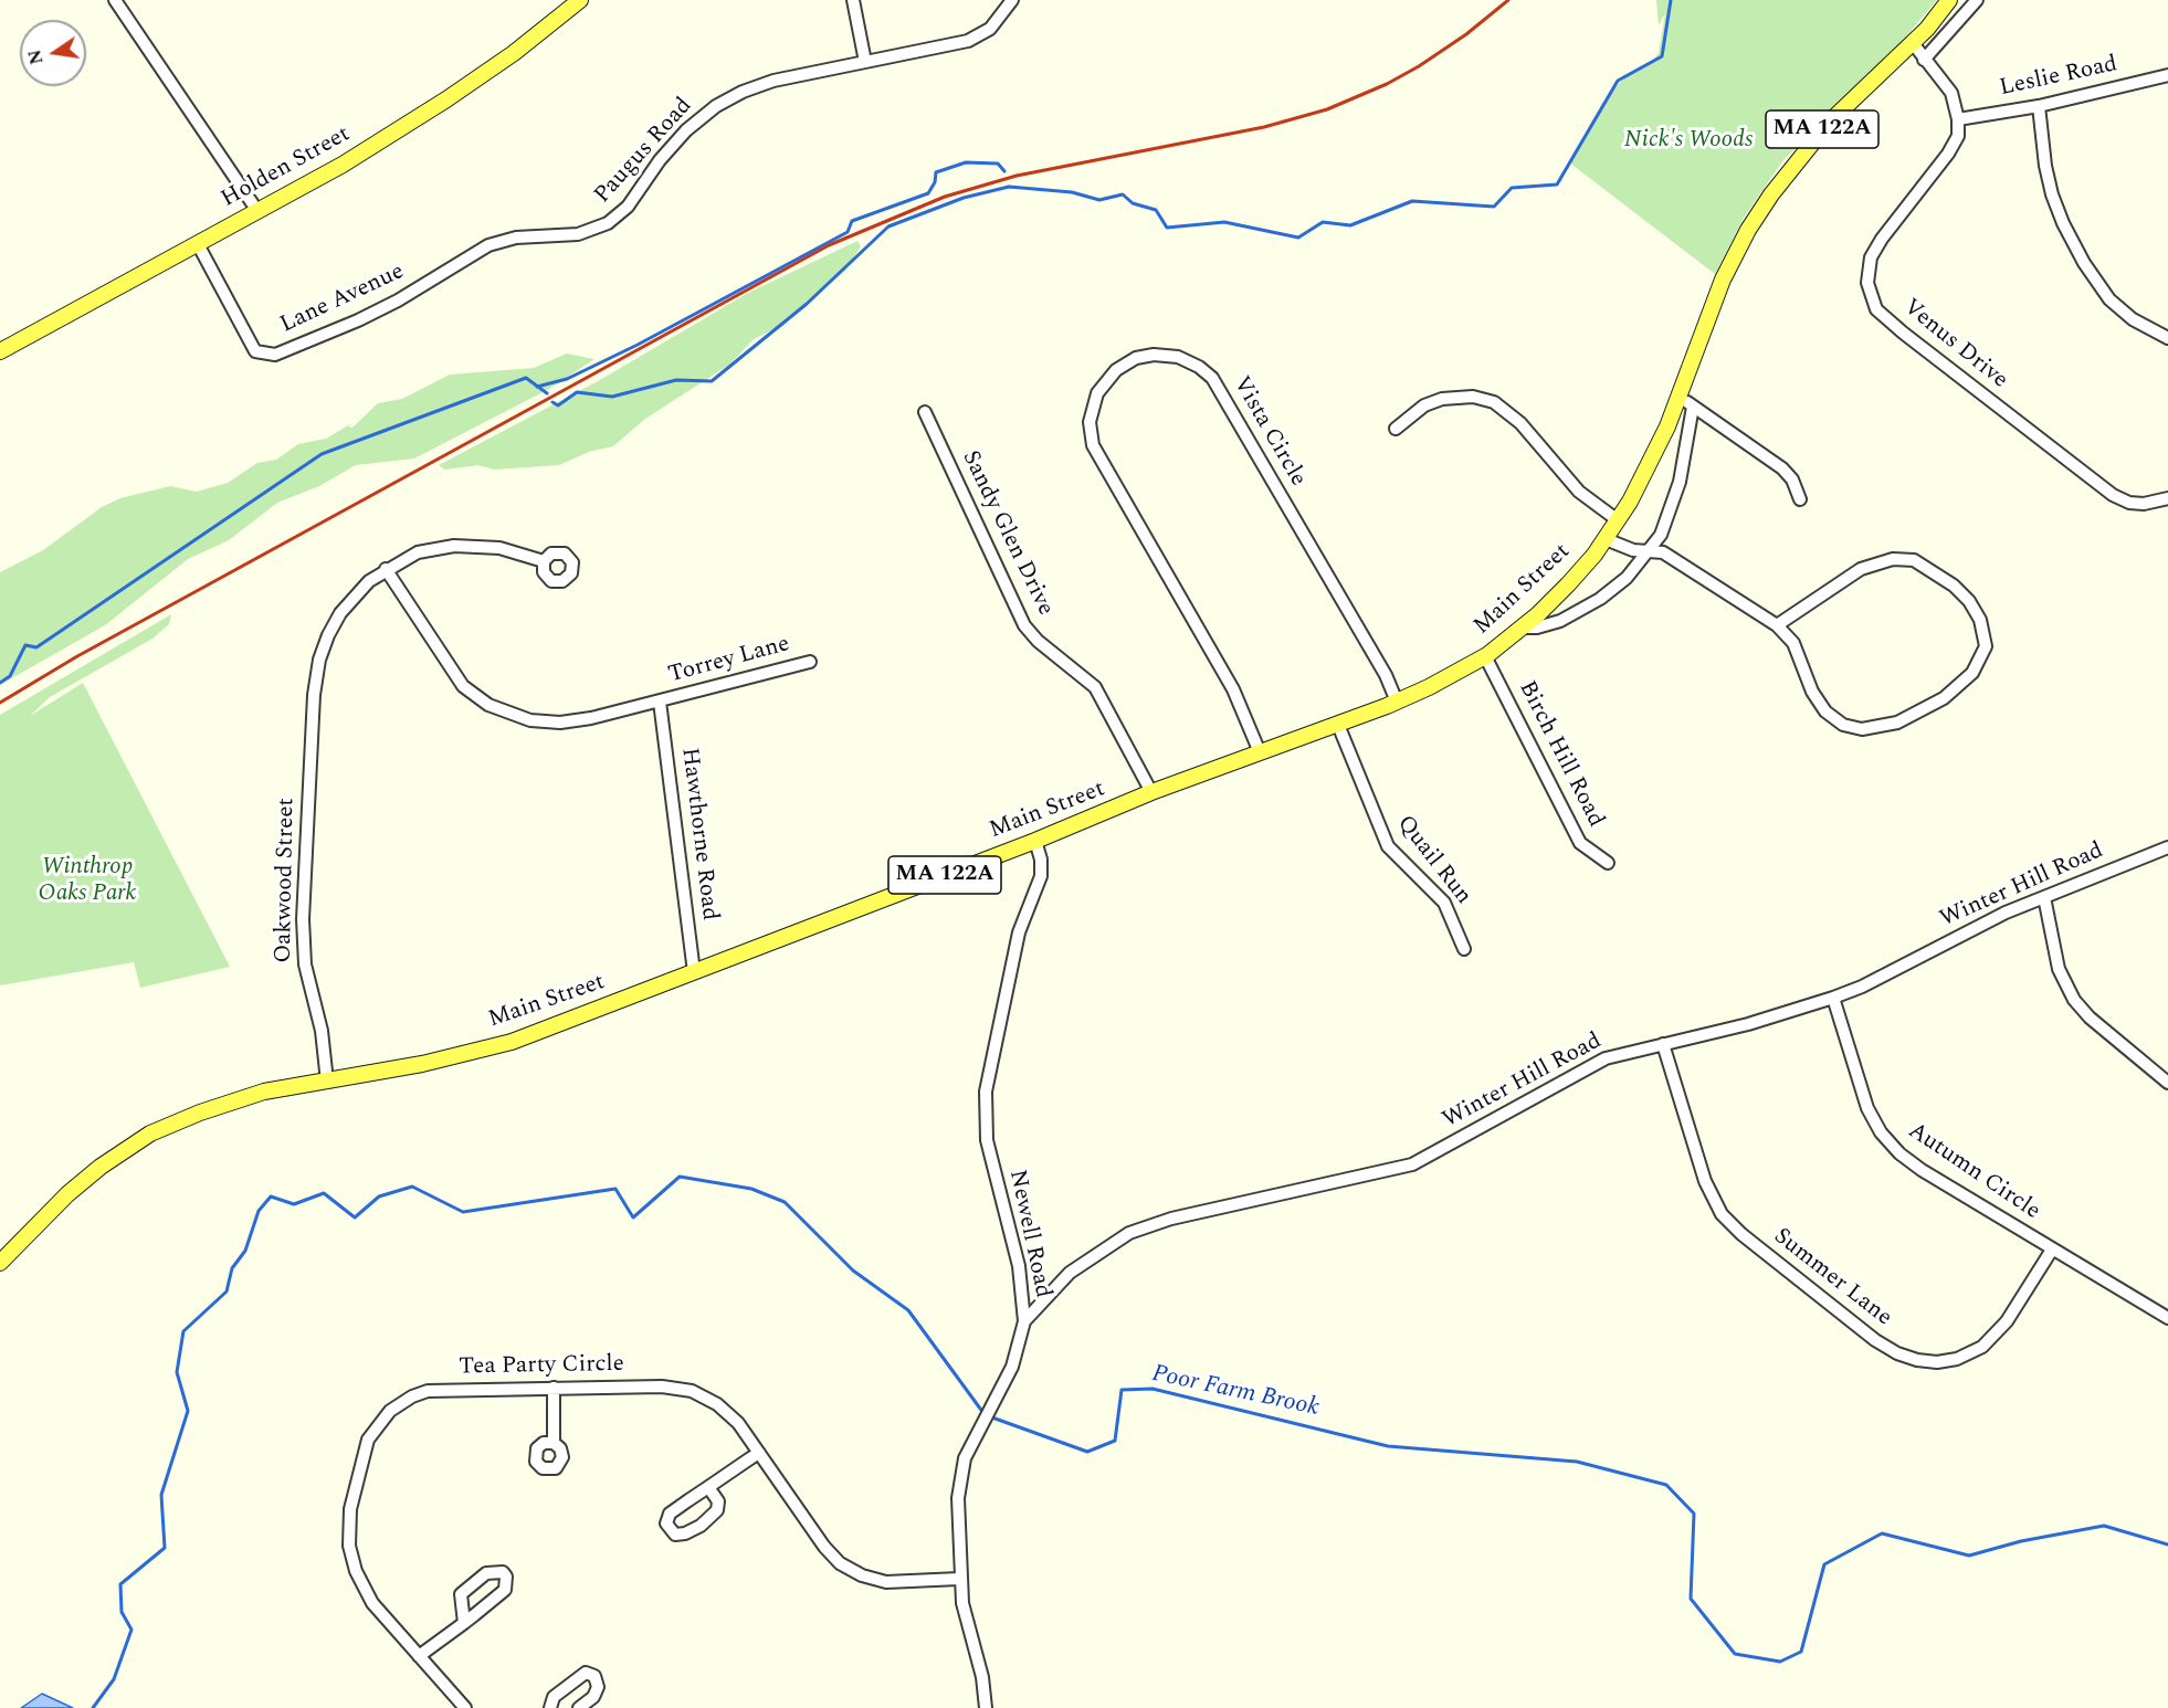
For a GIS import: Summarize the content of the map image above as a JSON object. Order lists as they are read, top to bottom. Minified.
{"streets":{"main road":["MA 122A","Holden Street","Main Street"],"street":["Leslie Road","Paugus Road","Lane Avenue","Venus Drive","Vista Circle","Sandy Glen Drive","Torrey Lane","Birch Hill Road","Hawthorne Road","Quail Run","Oakwood Street","Winter Hill Road","Autumn Circle","Newell Road","Summer Lane","Tea Party Circle"]},"crossings":[["Leslie Road","Venus Drive"],["MA 122A","Main Street"],["Paugus Road","Lane Avenue"],["Holden Street","Lane Avenue"],["Vista Circle","Main Street"],["Sandy Glen Drive","Main Street"],["Main Street","Birch Hill Road"],["Main Street","Hawthorne Road"],["Main Street","Quail Run"],["Main Street","Oakwood Street"],["Main Street","Newell Road"],["Torrey Lane","Hawthorne Road"],["Torrey Lane","Oakwood Street"],["Winter Hill Road","Autumn Circle"],["Winter Hill Road","Newell Road"],["Winter Hill Road","Summer Lane"],["Autumn Circle","Summer Lane"],["Newell Road","Tea Party Circle"]],"water":["Poor Farm Brook"],"parks":["Nick's Woods","Winthrop Oaks Park"],"north":"left"}
